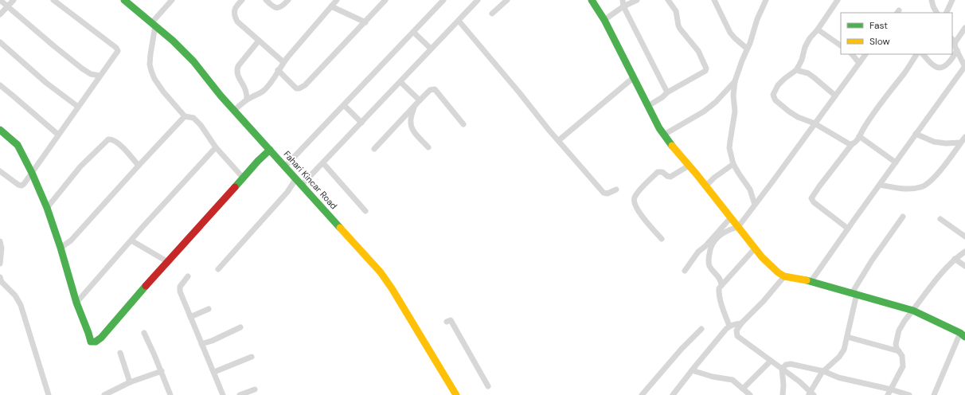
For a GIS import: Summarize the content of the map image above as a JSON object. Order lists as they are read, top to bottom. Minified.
{"streets":{"street":["Fahari Kincar Road"]},"legend":["Fast","Slow"]}
